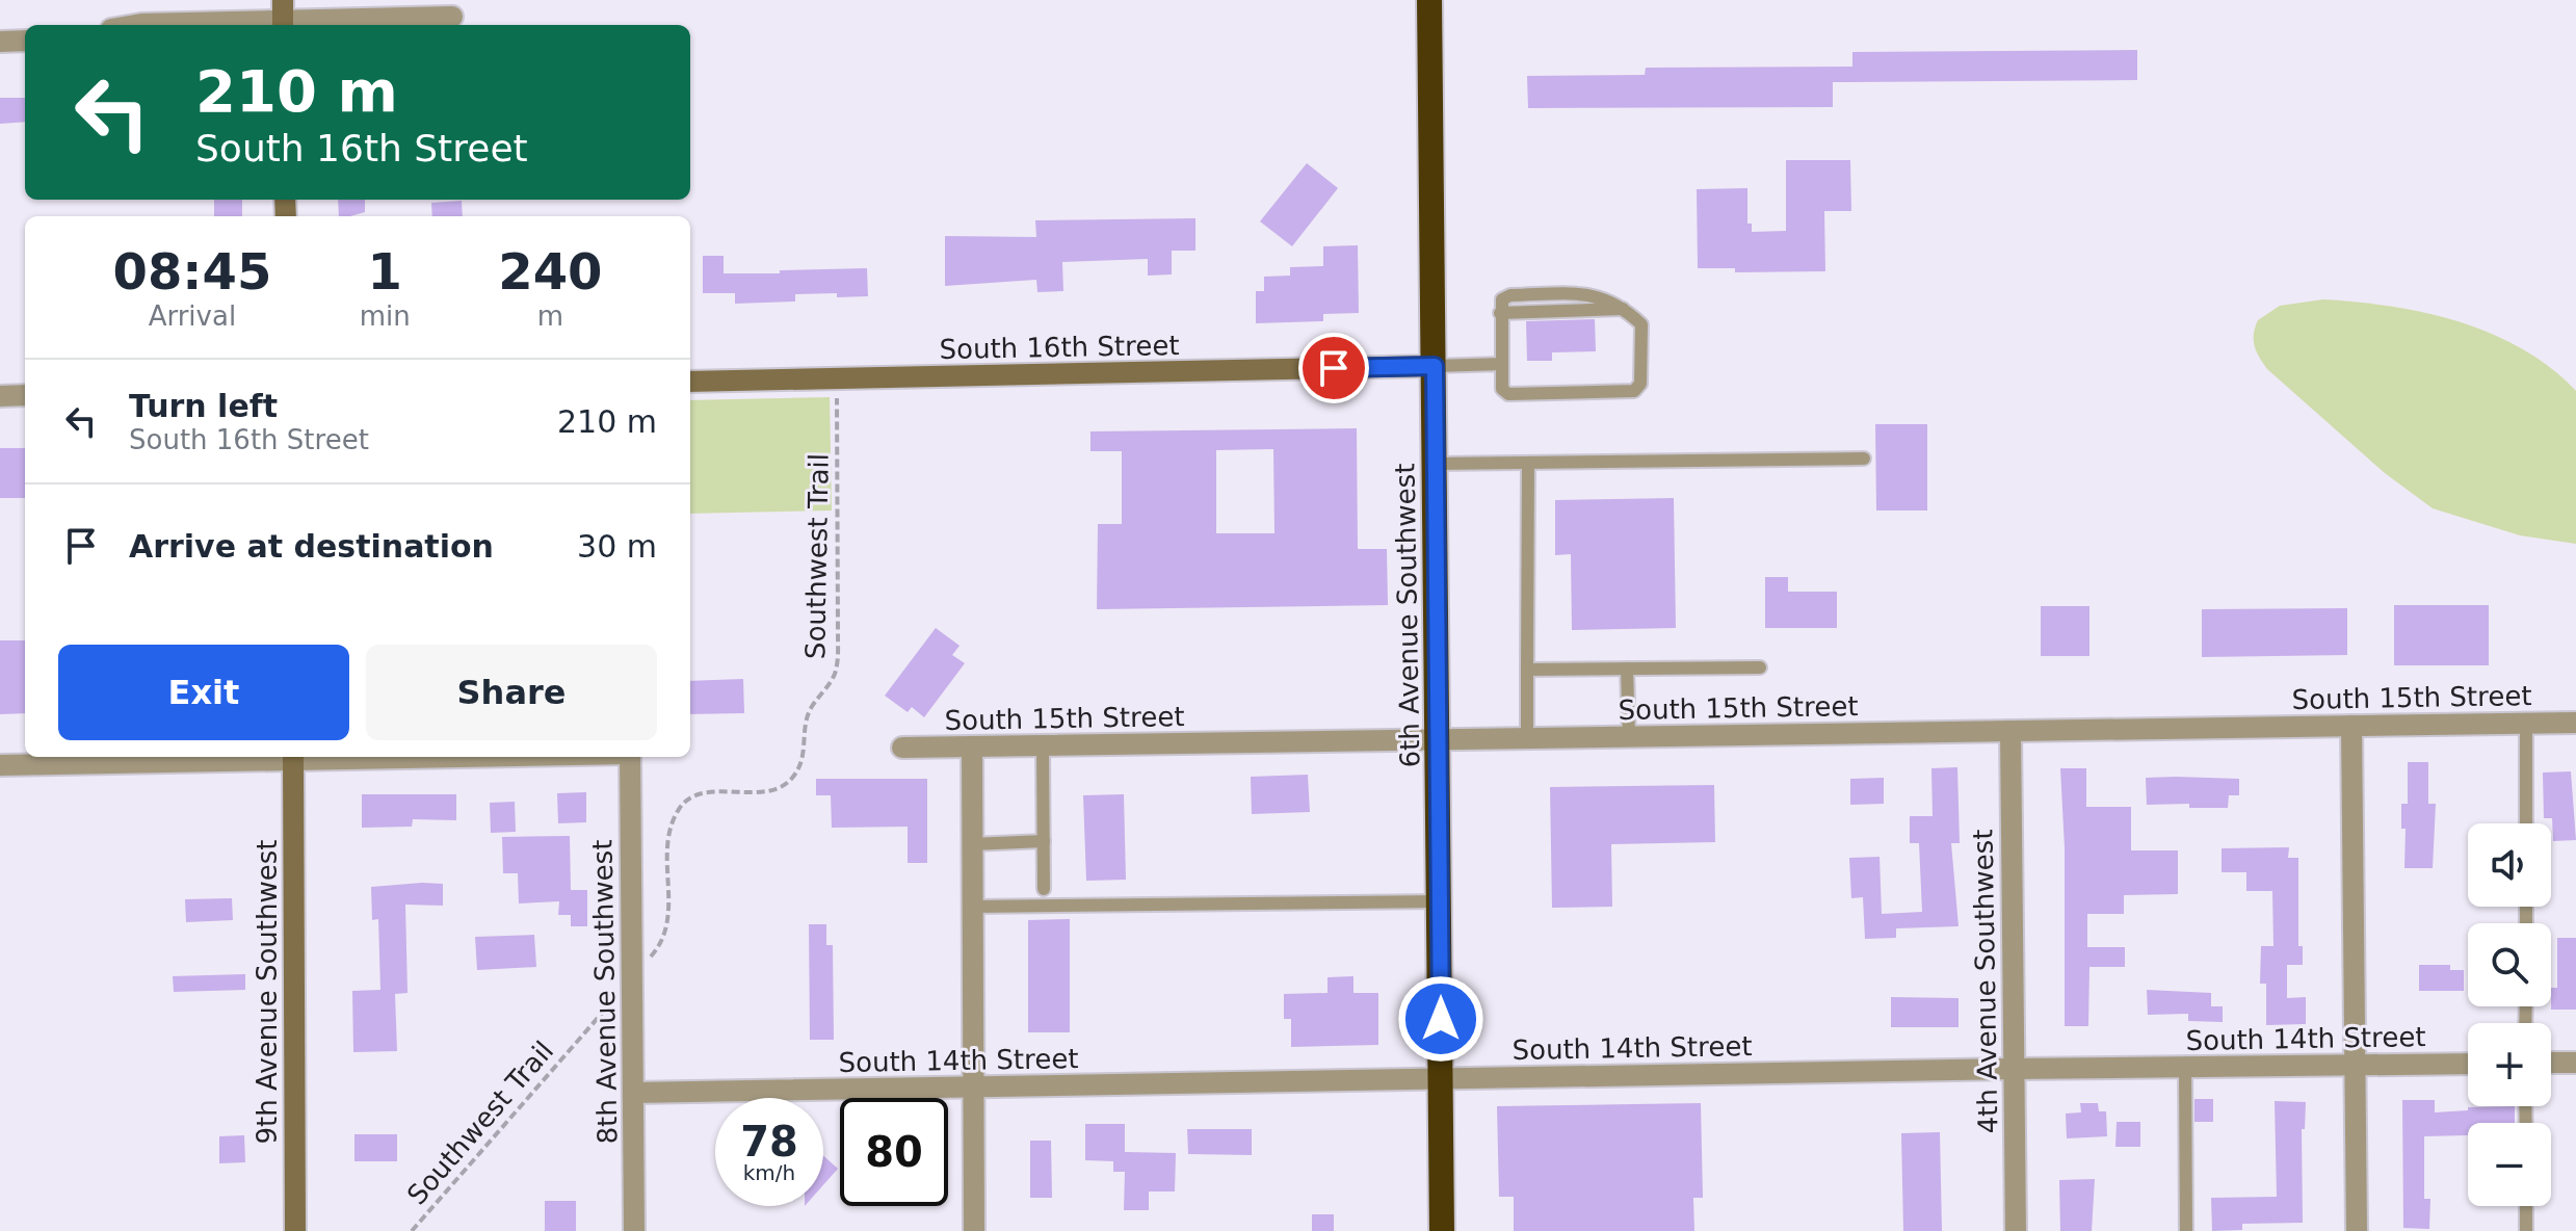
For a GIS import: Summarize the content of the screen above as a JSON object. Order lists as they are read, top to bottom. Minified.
{"streets":{"highway":["6th Avenue Southwest"],"street":["South 16th Street","South 15th Street","4th Avenue Southwest","9th Avenue Southwest","8th Avenue Southwest","South 14th Street"],"path":["Southwest Trail"]},"crossings":[["South 16th Street","Southwest Trail"],["South 16th Street","6th Avenue Southwest"],["Southwest Trail","8th Avenue Southwest"],["6th Avenue Southwest","South 15th Street"],["6th Avenue Southwest","South 14th Street"],["South 15th Street","4th Avenue Southwest"],["4th Avenue Southwest","South 14th Street"],["8th Avenue Southwest","South 14th Street"]],"page":{"turn":["210 m","South 16th Street"],"eta":["08:45","Arrival","1","min","240","m"],"list":[{"name":"Turn left","note":"South 16th Street","value":"210 m"},{"name":"Arrive at destination","value":"30 m"}],"buttons":["Exit","Share"],"map_buttons":["+","−"],"speed":"78 km/h","limit":"80"}}
